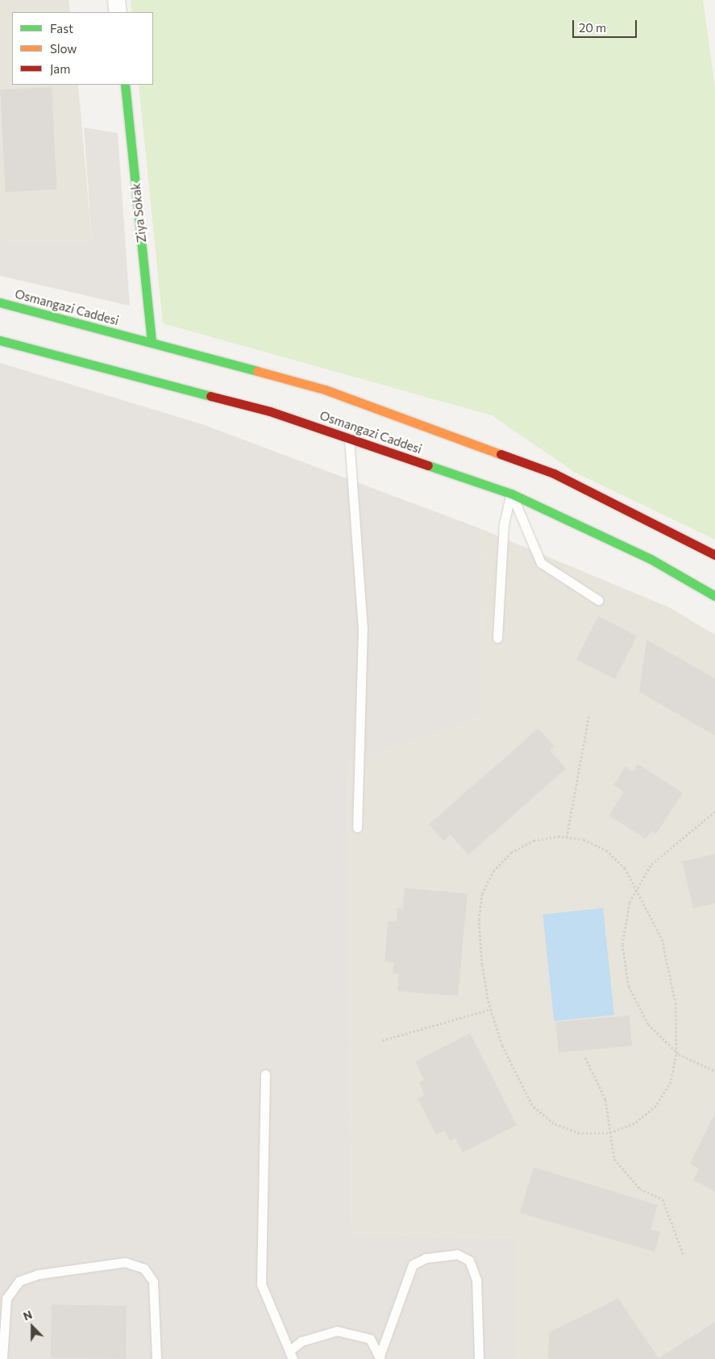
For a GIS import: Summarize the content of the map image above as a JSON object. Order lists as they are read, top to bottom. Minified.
{"streets":{"main road":["Ziya Sokak","Osmangazi Caddesi"]},"crossings":[["Ziya Sokak","Osmangazi Caddesi"]],"legend":["Fast","Slow","Jam"],"scale_bar":"20 m","north":"top"}
